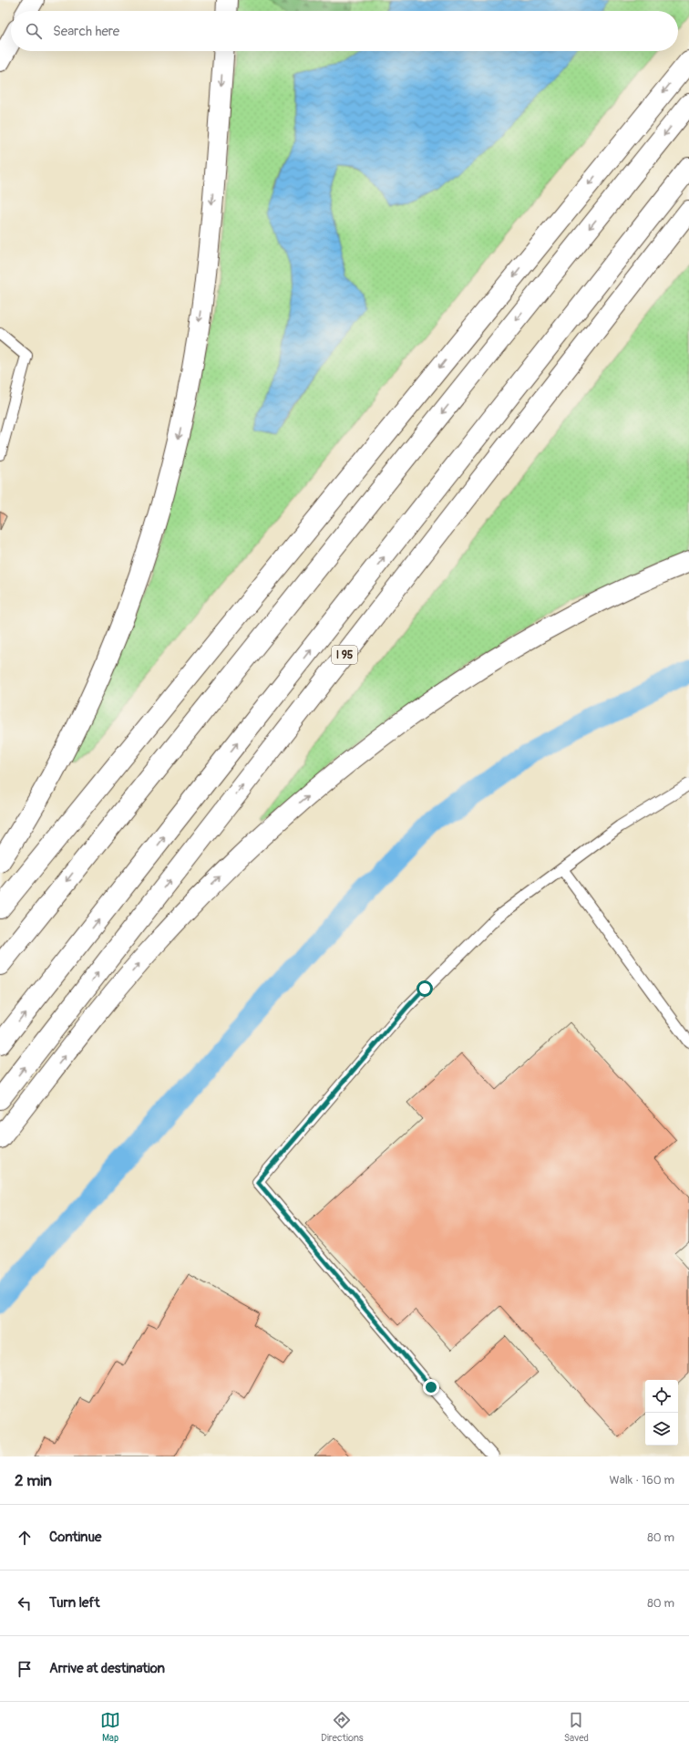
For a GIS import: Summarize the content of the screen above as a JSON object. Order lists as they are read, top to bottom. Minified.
{"streets":{"main road":["I 95"]},"page":{"search":"Search here","heading":["2 min","Walk · 160 m"],"list":[["Continue","80 m"],["Turn left","80 m"],"Arrive at destination"],"nav":["Map","Directions","Saved"]}}
